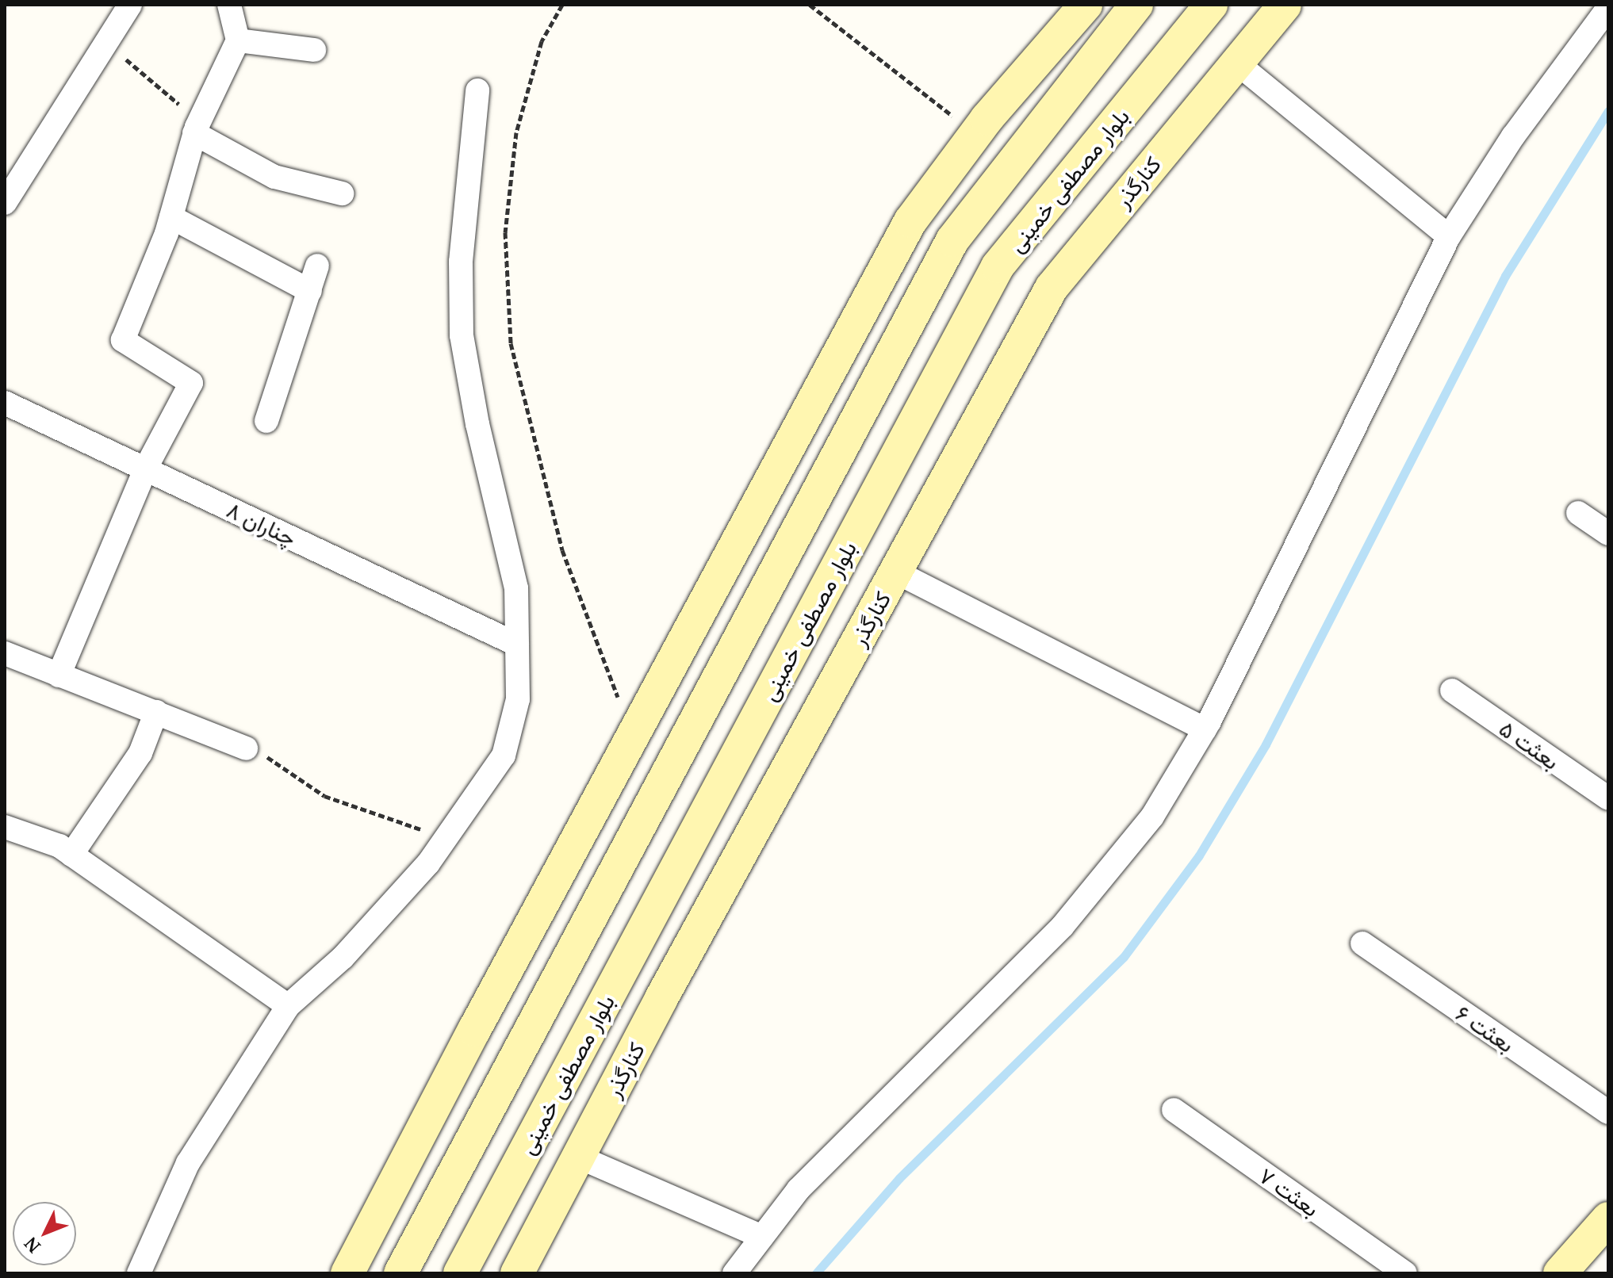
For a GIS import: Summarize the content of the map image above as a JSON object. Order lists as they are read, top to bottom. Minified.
{"streets":{"street":["بلوار مصطفی خمینی","کنارگذر","چناران ۸","بعثت ۵","بعثت ۶","بعثت ۷"]},"north":"bottom left"}
